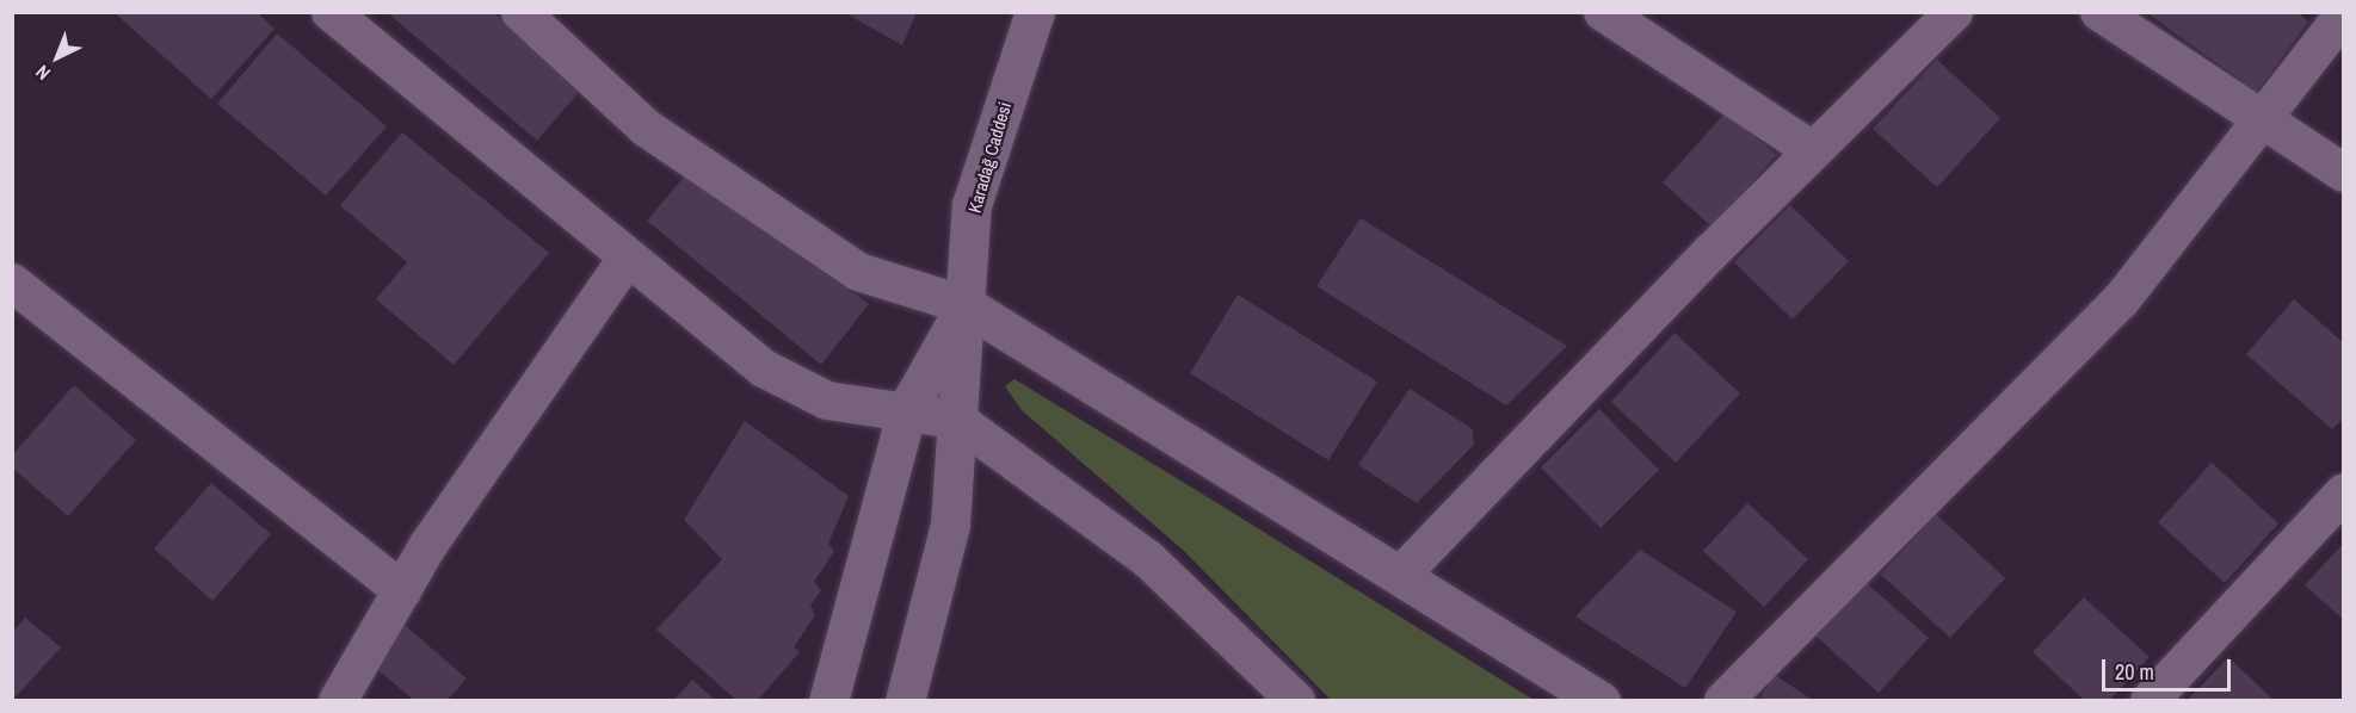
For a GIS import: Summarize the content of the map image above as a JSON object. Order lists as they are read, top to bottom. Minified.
{"streets":{"street":["Karadağ Caddesi"]},"scale_bar":"20 m","north":"bottom left"}
